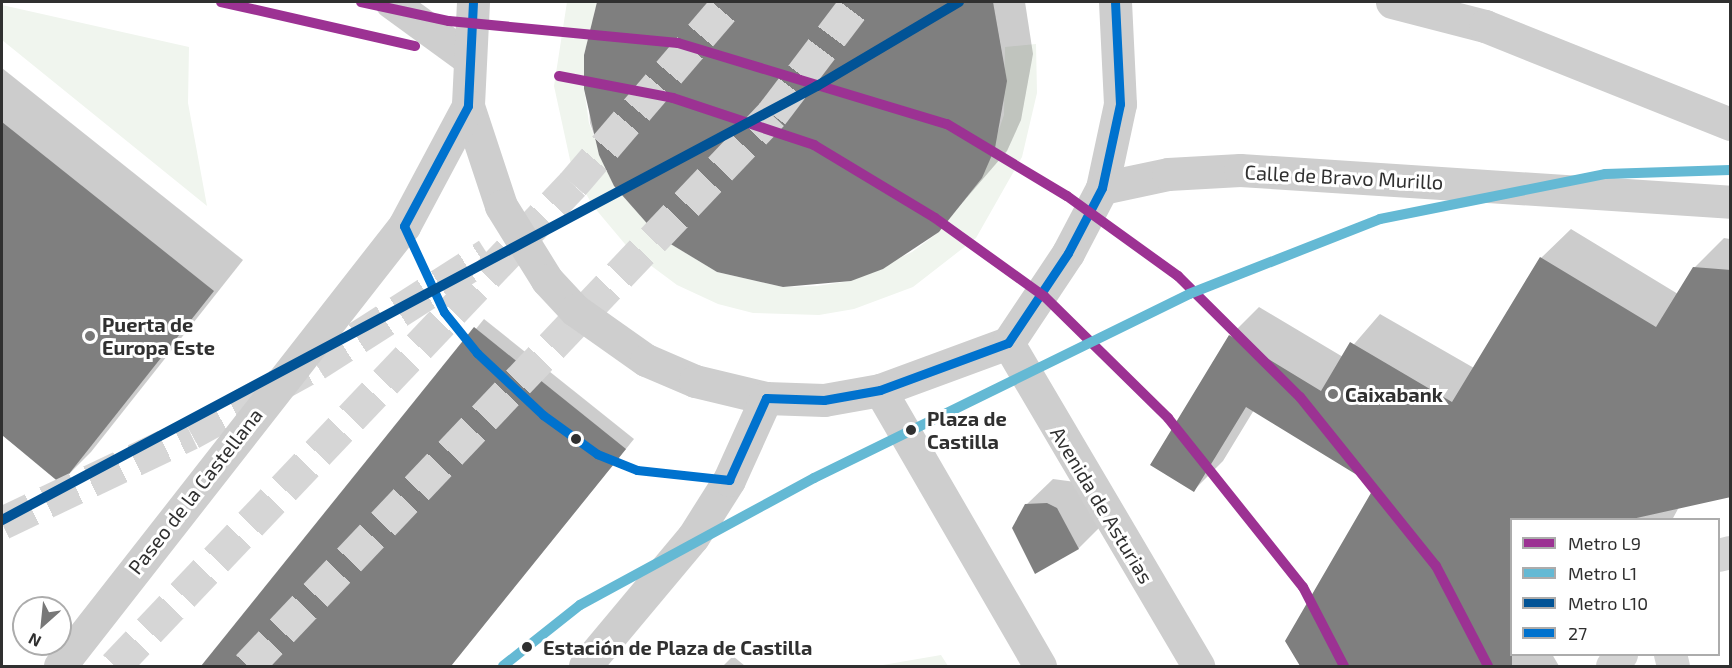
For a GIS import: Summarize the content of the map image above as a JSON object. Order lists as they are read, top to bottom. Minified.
{"streets":{"main road":["Calle de Bravo Murillo","Paseo de la Castellana","Avenida de Asturias"]},"places":["Puerta de Europa Este","Caixabank","Plaza de Castilla","Estación de Plaza de Castilla"],"lines":["metro line L9","metro line L10","transit line 27","metro line L1"],"legend":["Metro L9","Metro L1","Metro L10","27"],"north":"bottom left"}
